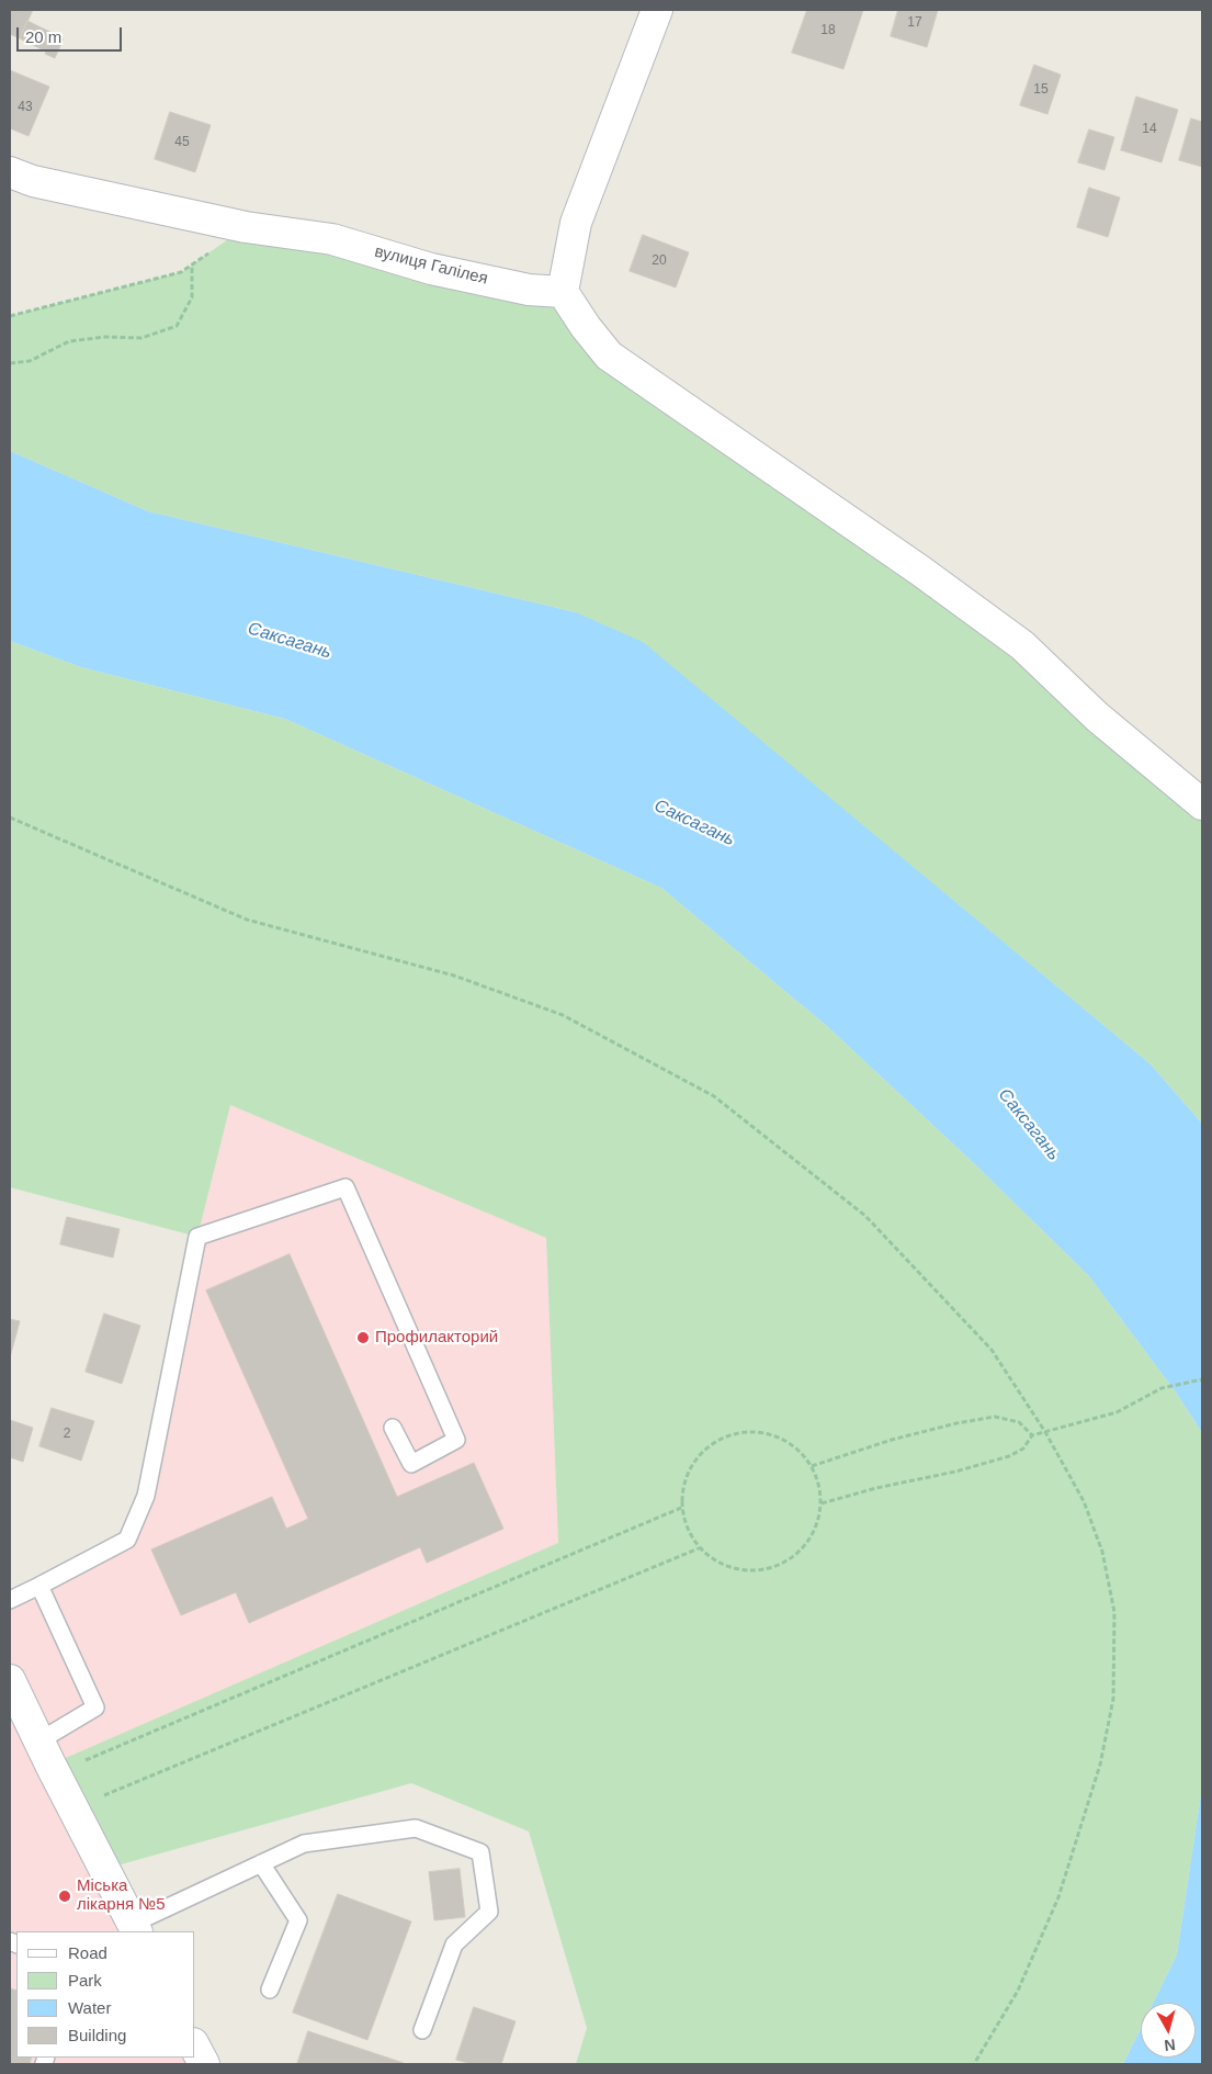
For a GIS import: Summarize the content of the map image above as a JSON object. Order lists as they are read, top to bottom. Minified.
{"streets":{"street":["вулиця Галілея"]},"water":["Саксагань"],"places":["Профилакторий","Міська лікарня №5"],"house_numbers":["17","18","15","43","14","45","20","2"],"legend":["Road","Park","Water","Building"],"scale_bar":"20 m","north":"bottom"}
